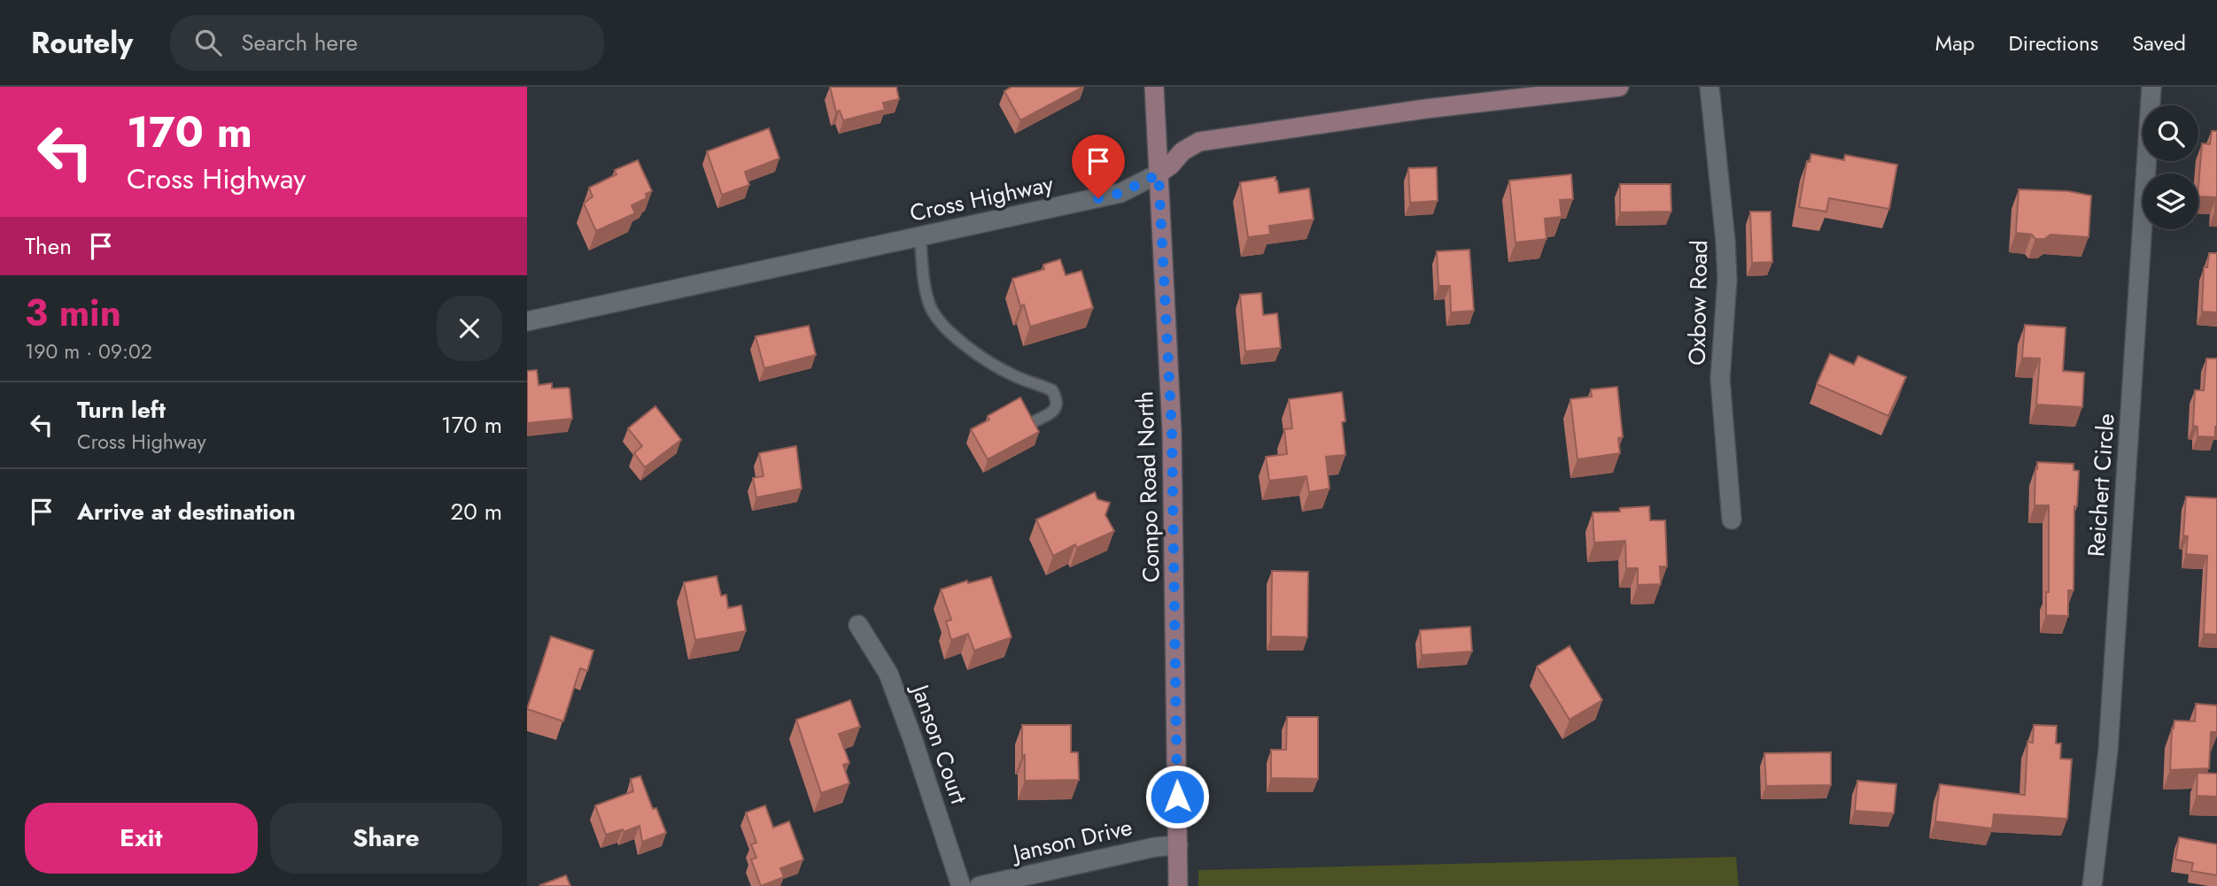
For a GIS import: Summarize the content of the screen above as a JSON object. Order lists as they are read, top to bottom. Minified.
{"streets":{"main road":["Cross Highway","Compo Road North"],"street":["Oxbow Road","Reichert Circle","Janson Court","Janson Drive"]},"crossings":[["Cross Highway","Compo Road North"],["Compo Road North","Janson Drive"]],"page":{"header":"Routely","search":"Search here","nav":["Map","Directions","Saved"],"turn":["170 m","Cross Highway"],"then":"Then","heading":["3 min","190 m · 09:02"],"list":[{"name":"Turn left","note":"Cross Highway","value":"170 m"},{"name":"Arrive at destination","value":"20 m"}],"buttons":["Exit","Share"]}}
